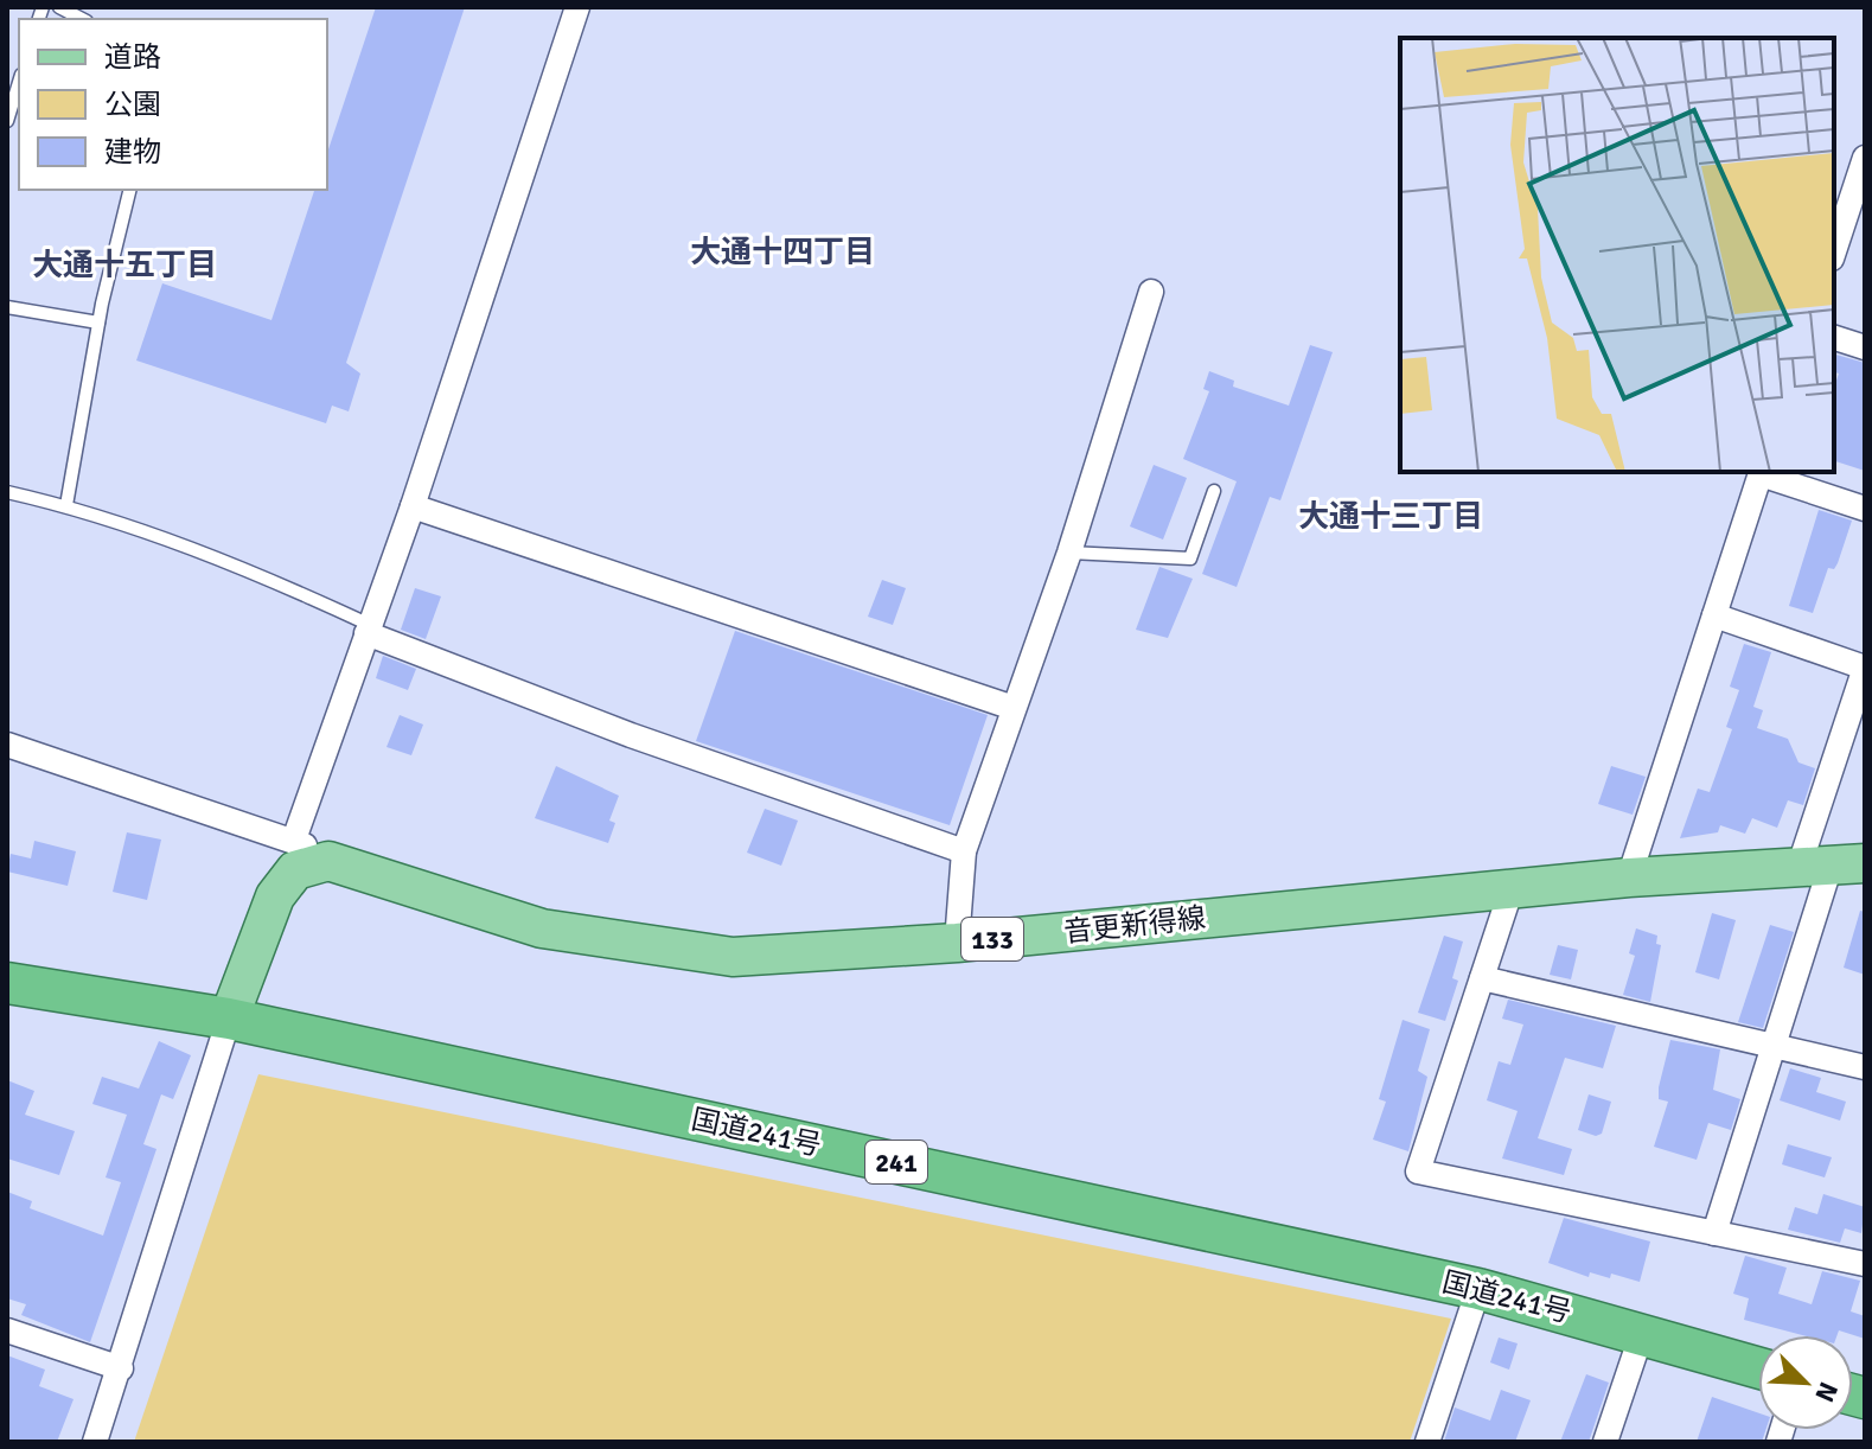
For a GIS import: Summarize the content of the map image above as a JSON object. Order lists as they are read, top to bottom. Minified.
{"streets":{"highway":["国道241号","241"],"main road":["音更新得線","133"]},"districts":["大通十四丁目","大通十五丁目","大通十三丁目"],"legend":["道路","公園","建物"],"north":"bottom right"}
